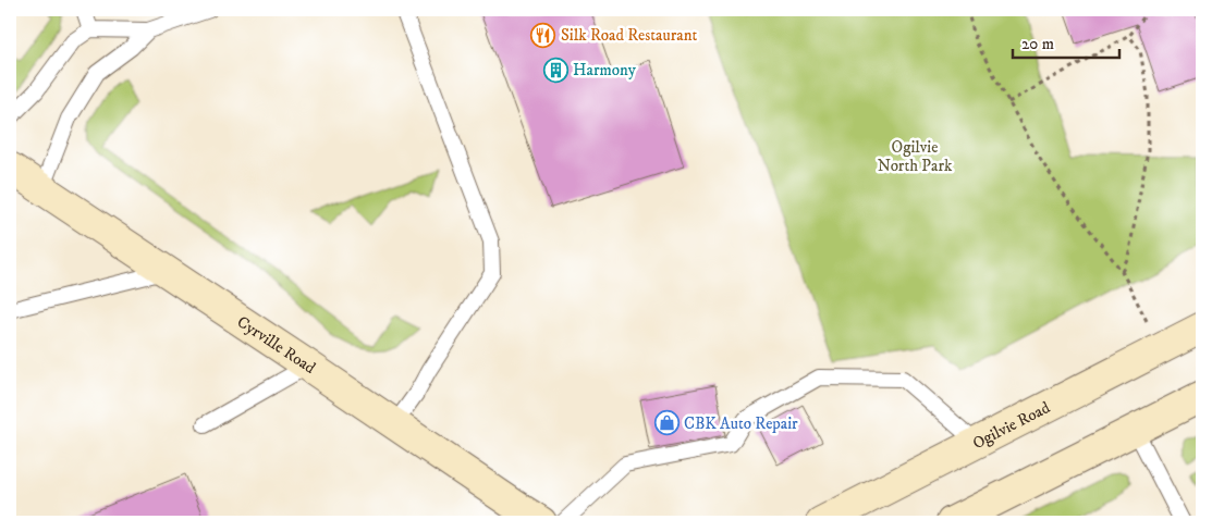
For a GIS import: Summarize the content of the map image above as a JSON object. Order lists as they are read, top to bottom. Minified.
{"streets":{"main road":["Cyrville Road","Ogilvie Road"]},"parks":["Ogilvie North Park"],"places":{"restaurant":["Silk Road Restaurant"],"building":["Harmony"],"shop":["CBK Auto Repair"]},"scale_bar":"20 m"}
